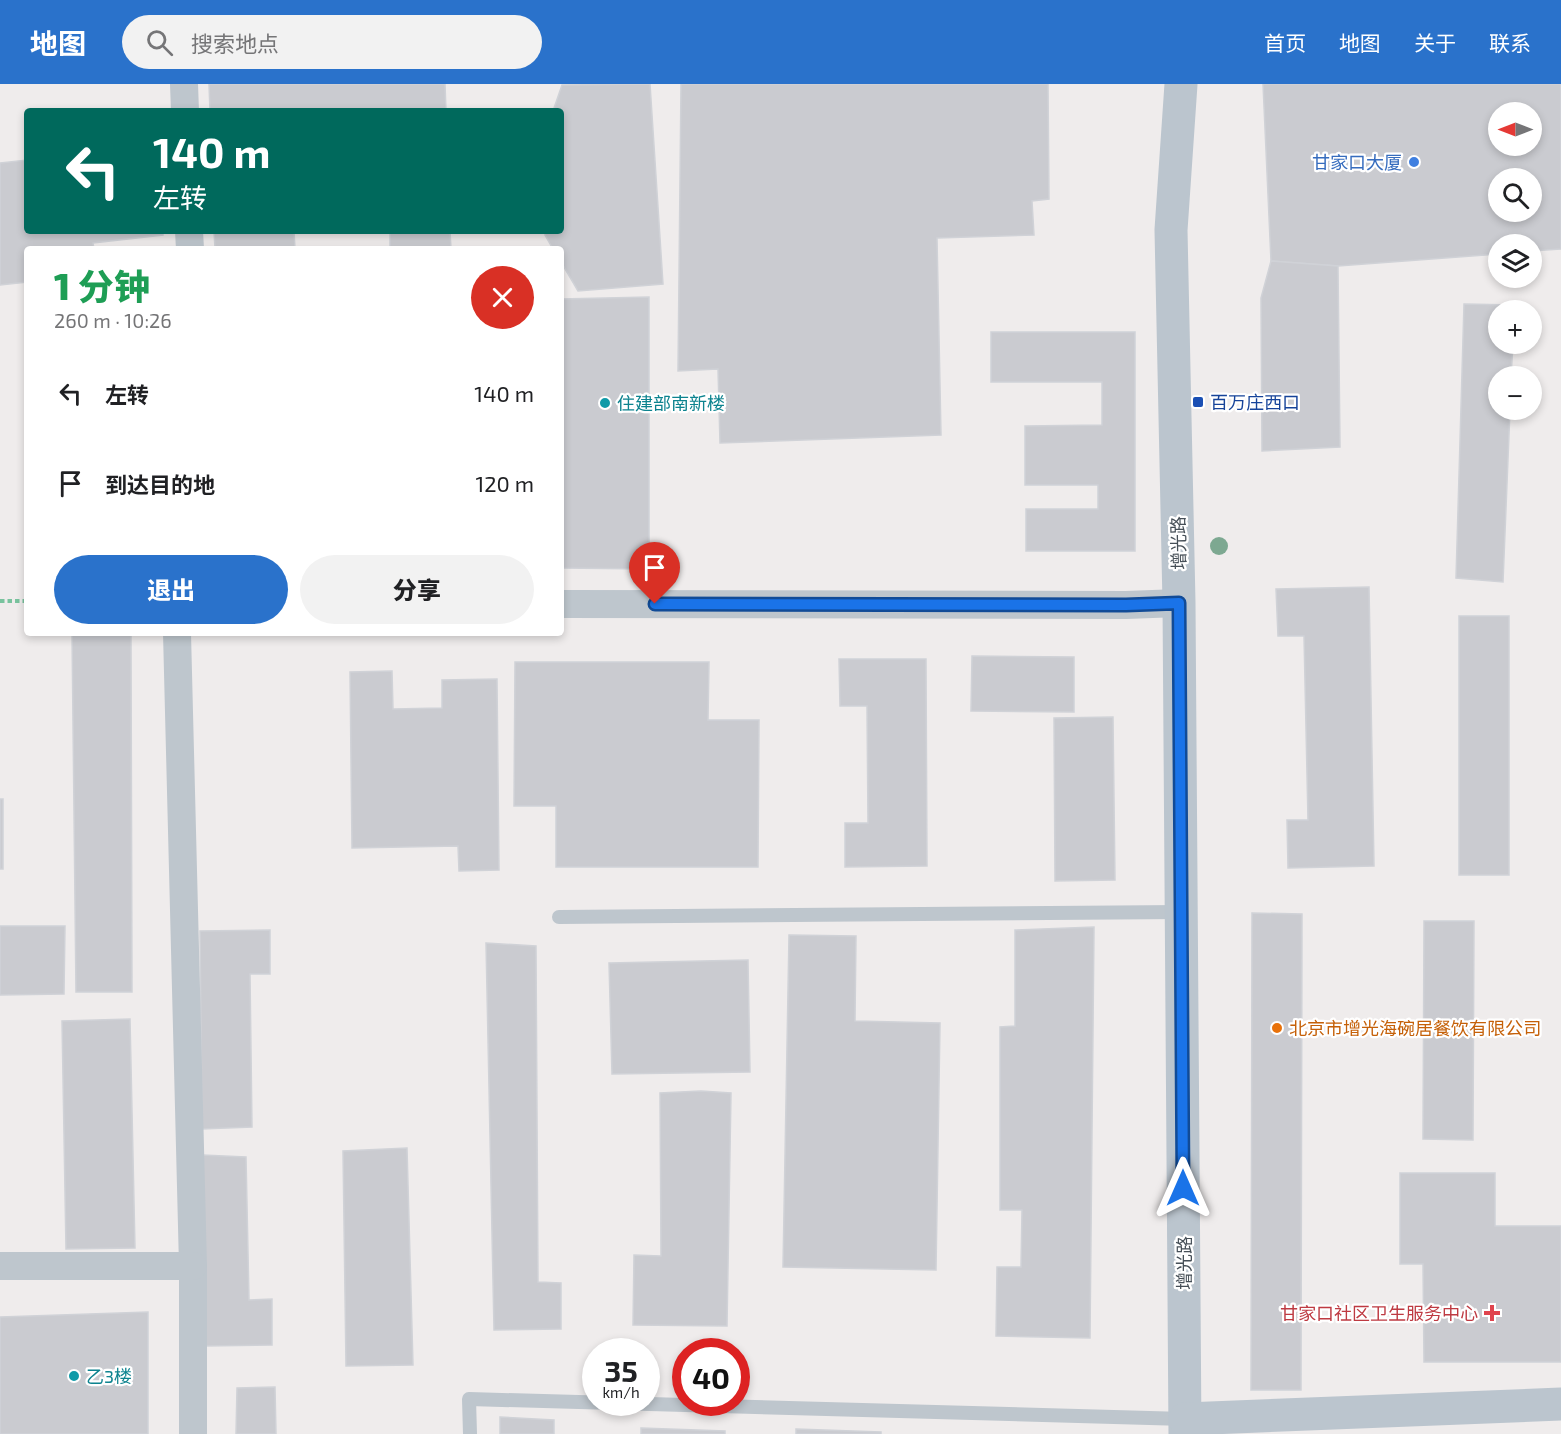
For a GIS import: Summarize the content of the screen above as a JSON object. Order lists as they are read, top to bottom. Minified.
{"streets":{"street":["增光路"]},"places":{"other":["甘家口大厦","住建部南新楼","北京市增光海碗居餐饮有限公司","乙3楼"],"transit":["百万庄西口"],"health":["甘家口社区卫生服务中心"]},"north":"left","page":{"header":"地图","search":"搜索地点","nav":["首页","地图","关于","联系"],"map_buttons":["+","−"],"turn":["140 m","左转"],"heading":["1 分钟","260 m · 10:26"],"list":[{"name":"左转","value":"140 m"},{"name":"到达目的地","value":"120 m"}],"buttons":["退出","分享"],"speed":"35 km/h","limit":"40"}}
